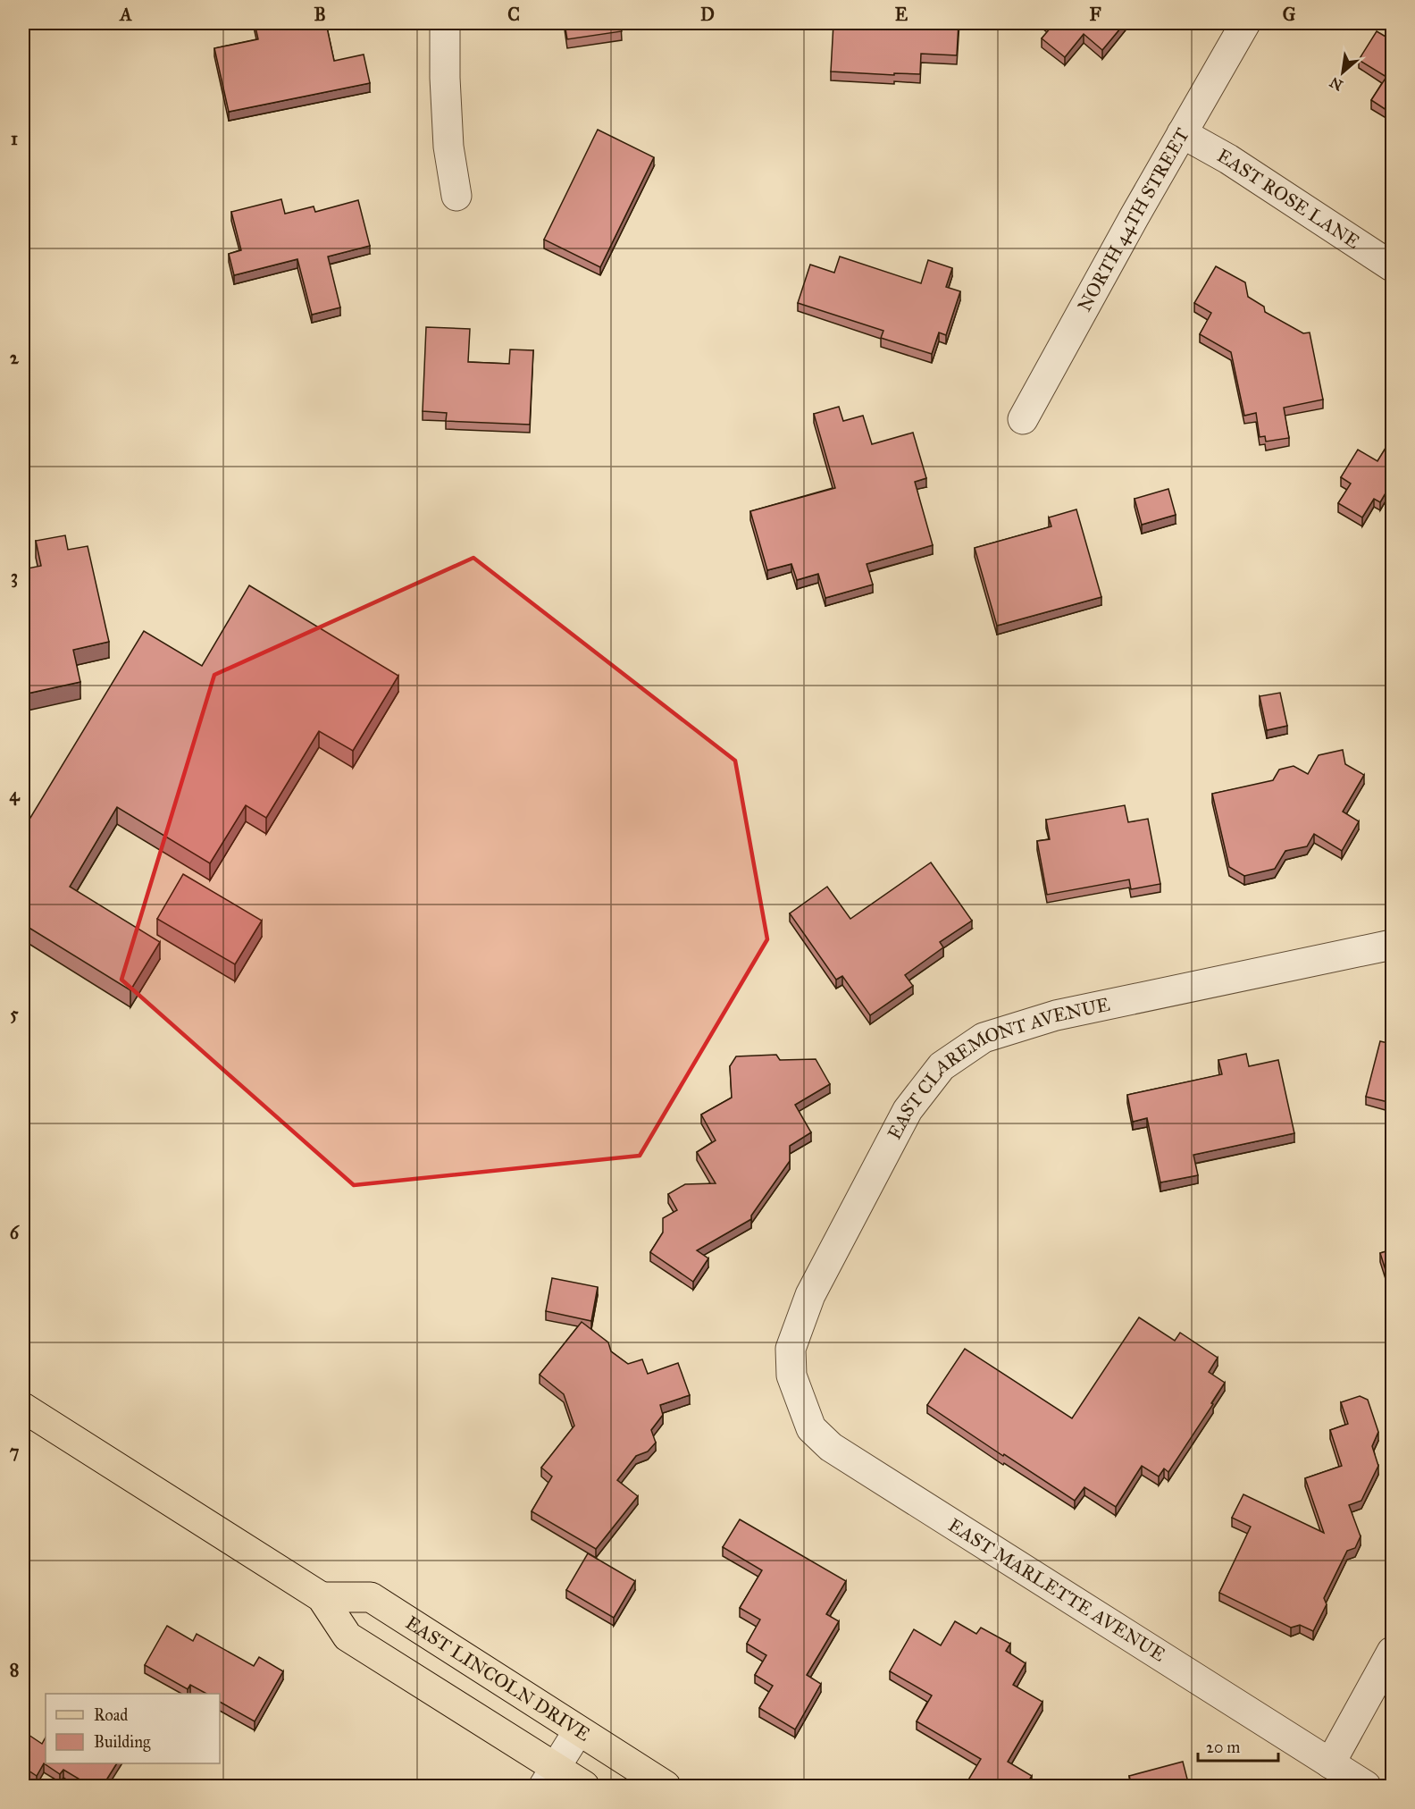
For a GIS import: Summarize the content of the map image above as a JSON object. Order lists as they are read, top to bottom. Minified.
{"streets":{"main road":["EAST LINCOLN DRIVE"],"street":["EAST ROSE LANE","NORTH 44TH STREET","EAST CLAREMONT AVENUE","EAST MARLETTE AVENUE"]},"crossings":[["EAST ROSE LANE","NORTH 44TH STREET"],["EAST CLAREMONT AVENUE","EAST MARLETTE AVENUE"]],"legend":["Road","Building"],"scale_bar":"20 m","north":"bottom left","grid":{"columns":["A","B","C","D","E","F","G"],"rows":["1","2","3","4","5","6","7","8"]}}
